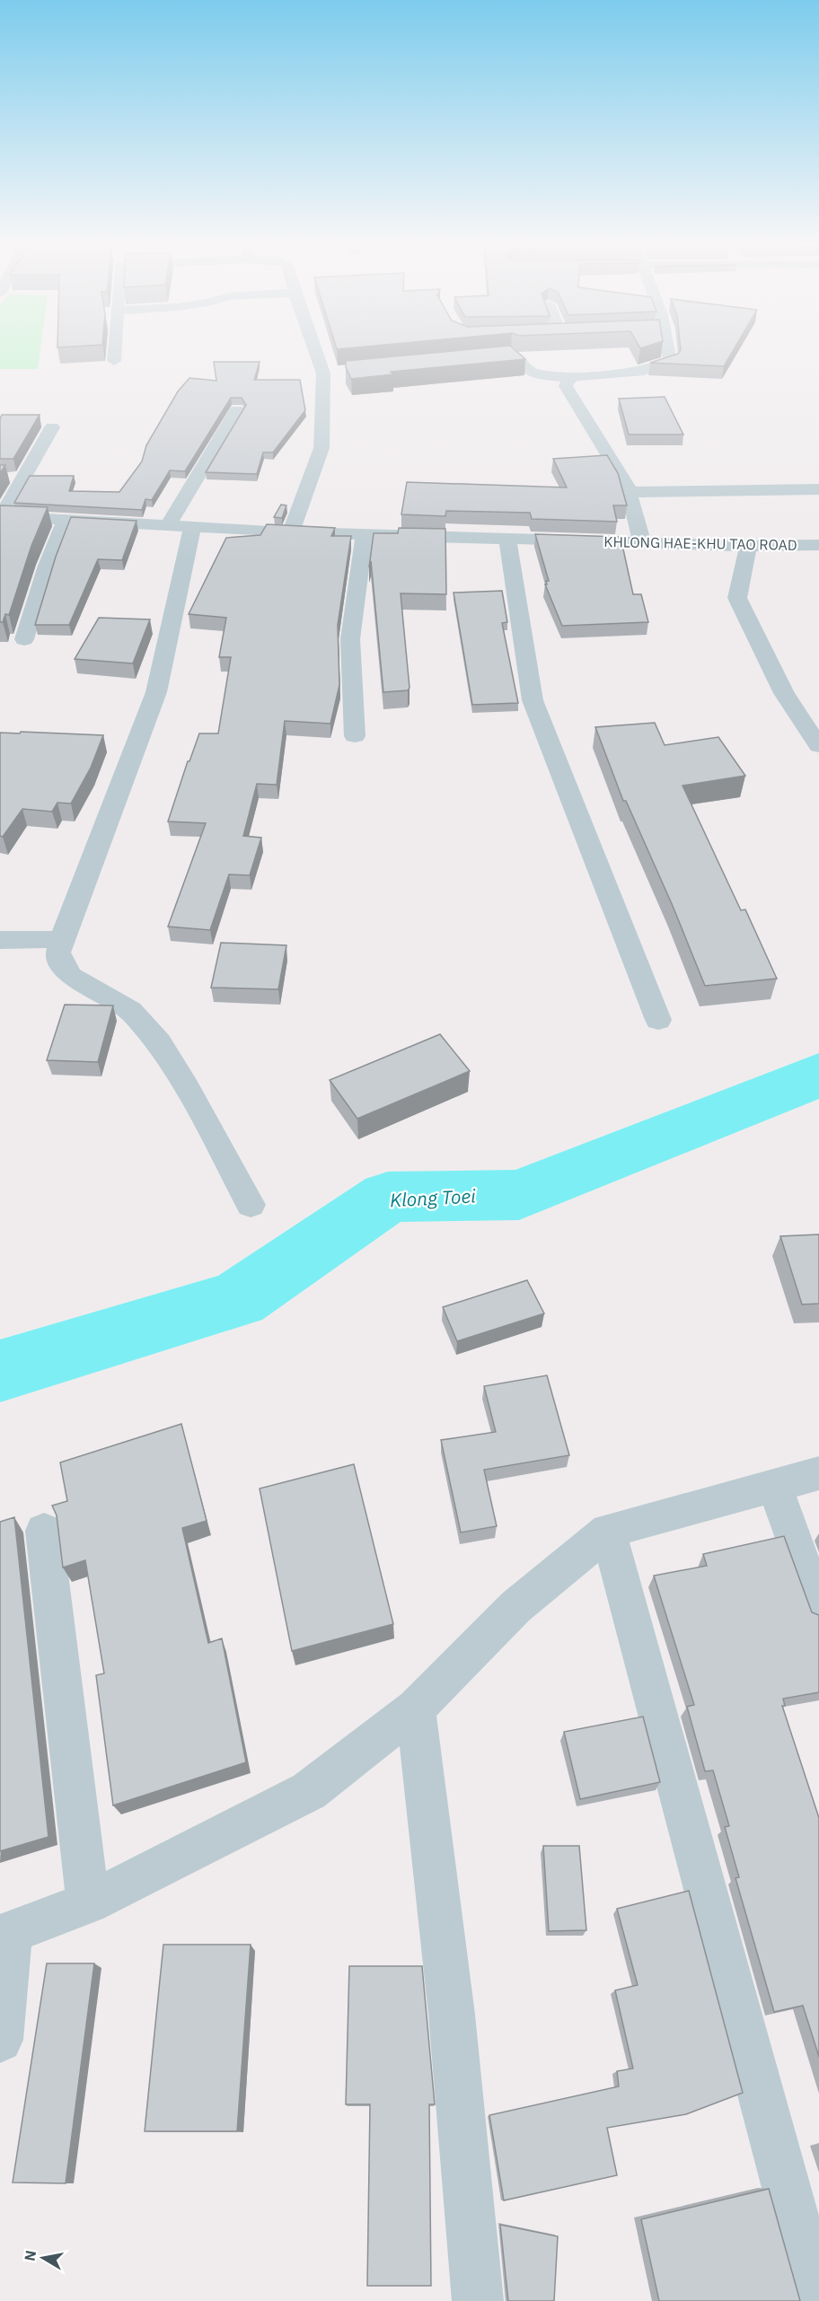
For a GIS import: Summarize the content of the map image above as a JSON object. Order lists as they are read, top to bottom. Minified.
{"streets":{"street":["KHLONG HAE-KHU TAO ROAD"]},"water":["Klong Toei"],"north":"left"}
